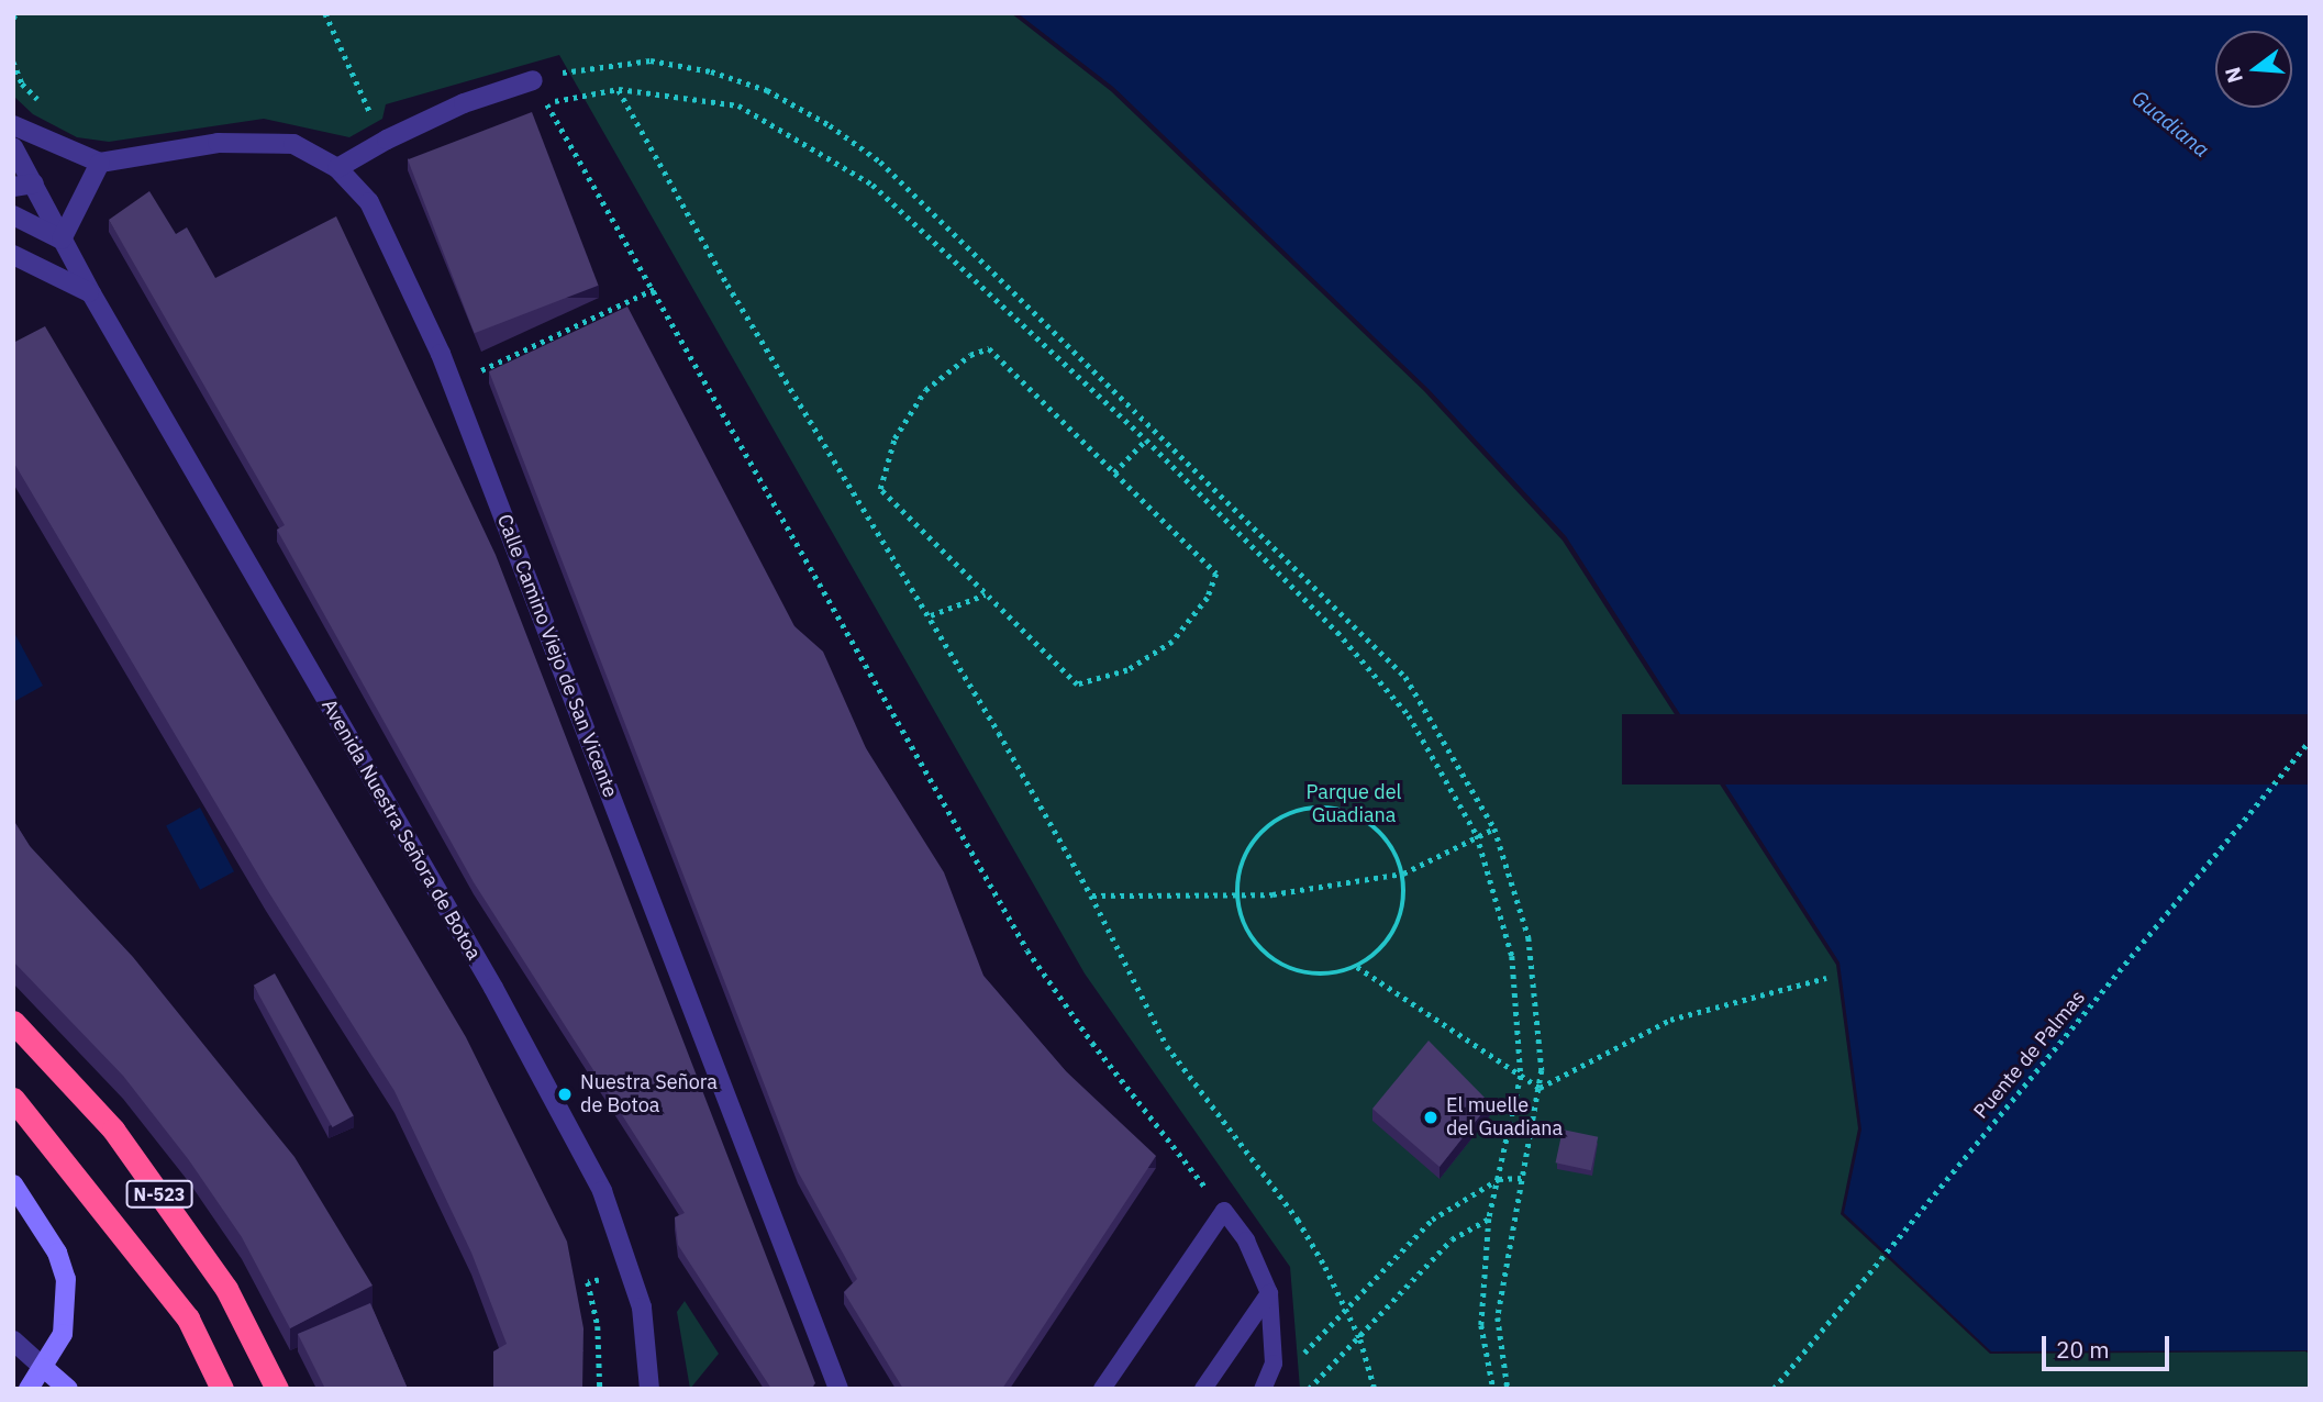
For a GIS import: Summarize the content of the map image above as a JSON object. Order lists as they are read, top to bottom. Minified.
{"streets":{"highway":["N-523"],"street":["Calle Camino Viejo de San Vicente","Avenida Nuestra Señora de Botoa"],"path":["Puente de Palmas"]},"water":["Guadiana"],"parks":["Parque del Guadiana"],"places":["Nuestra Señora de Botoa","El muelle del Guadiana"],"scale_bar":"20 m","north":"left"}
